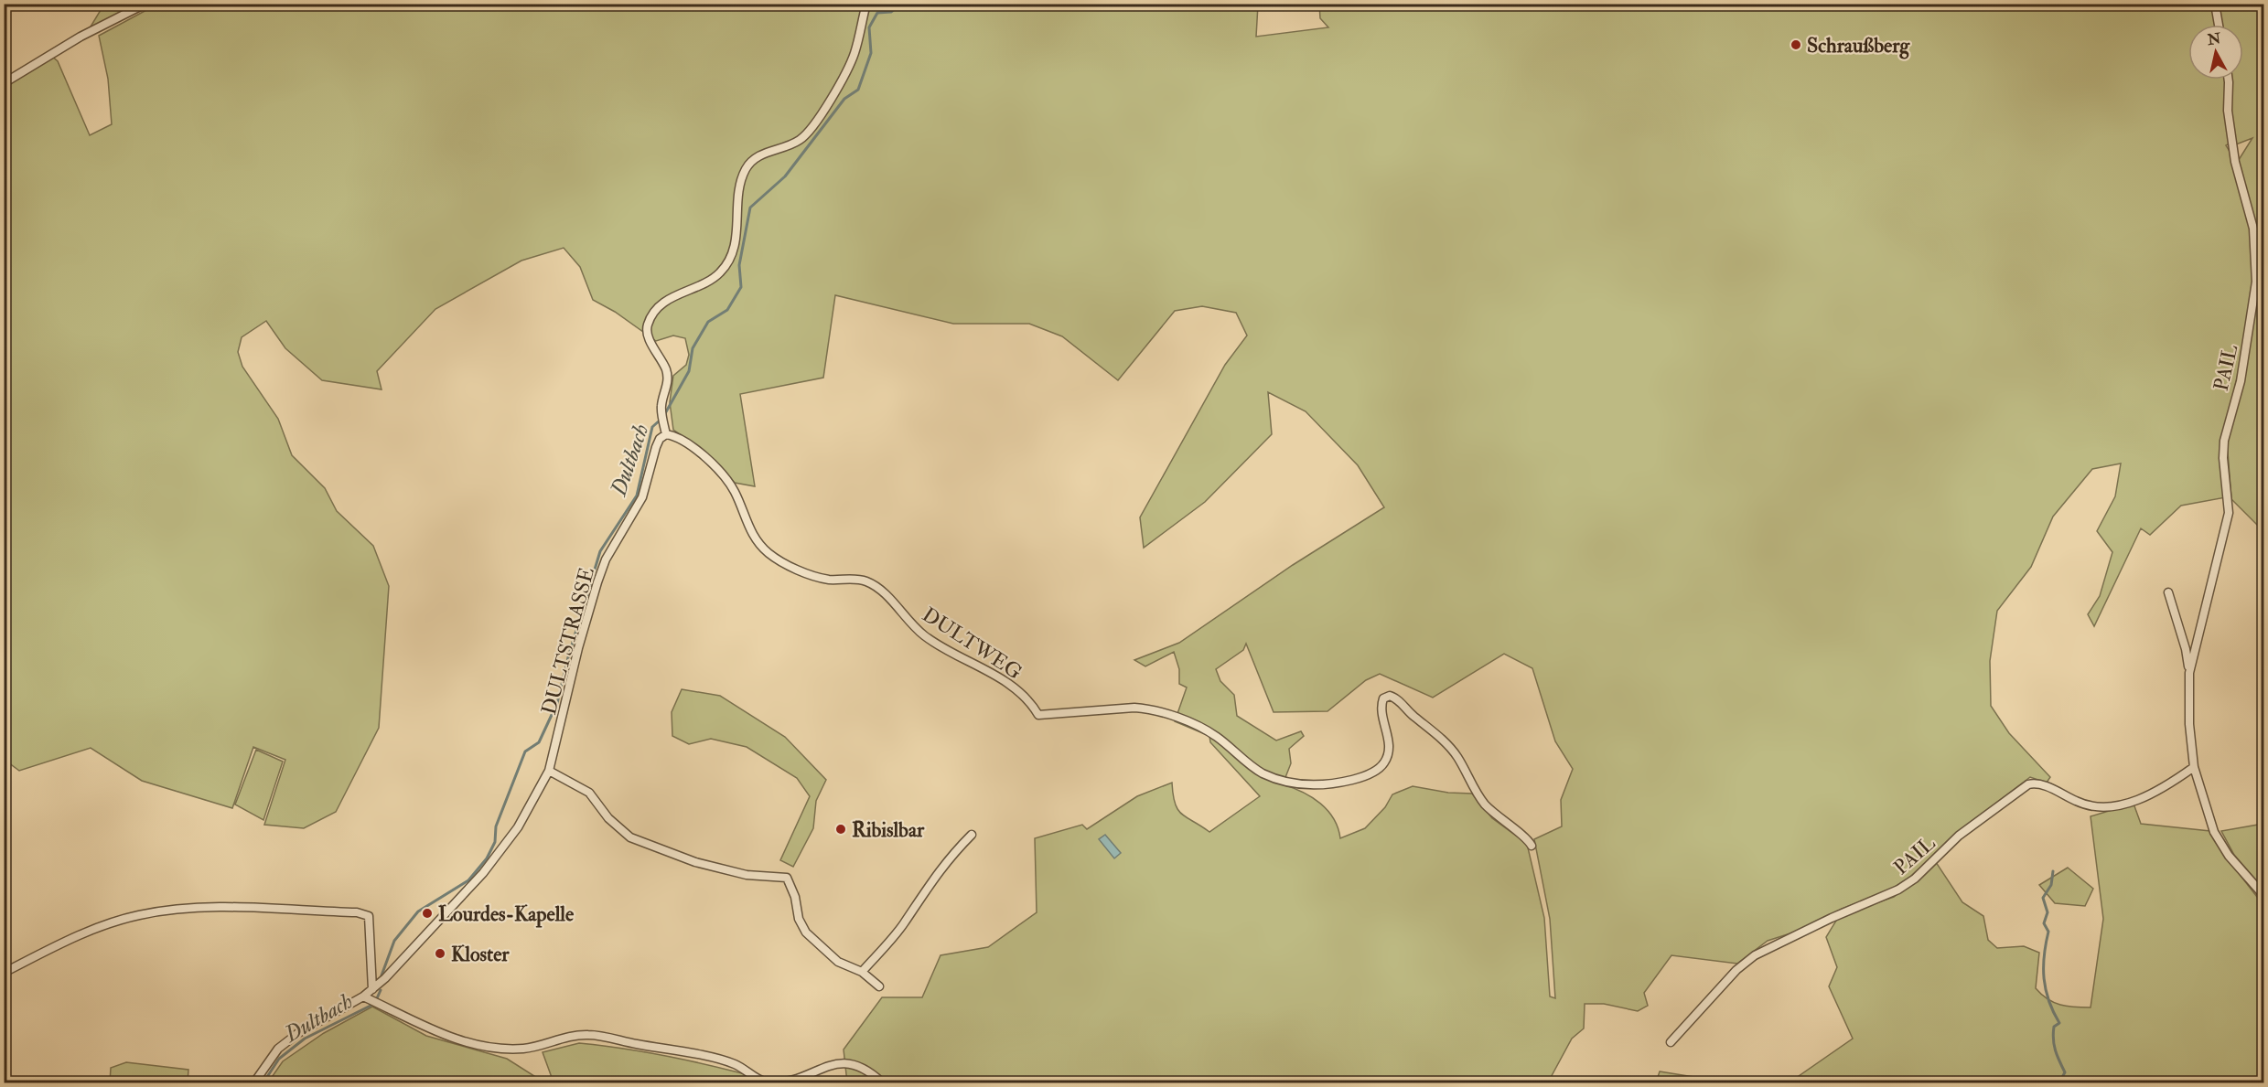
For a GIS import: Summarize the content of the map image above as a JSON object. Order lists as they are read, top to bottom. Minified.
{"streets":{"street":["PAIL","DULTSTRASSE","DULTWEG"]},"crossings":[["DULTSTRASSE","DULTWEG"]],"water":["Dultbach"],"places":["Schraußberg","Ribislbar","Lourdes-Kapelle","Kloster"],"north":"top"}
